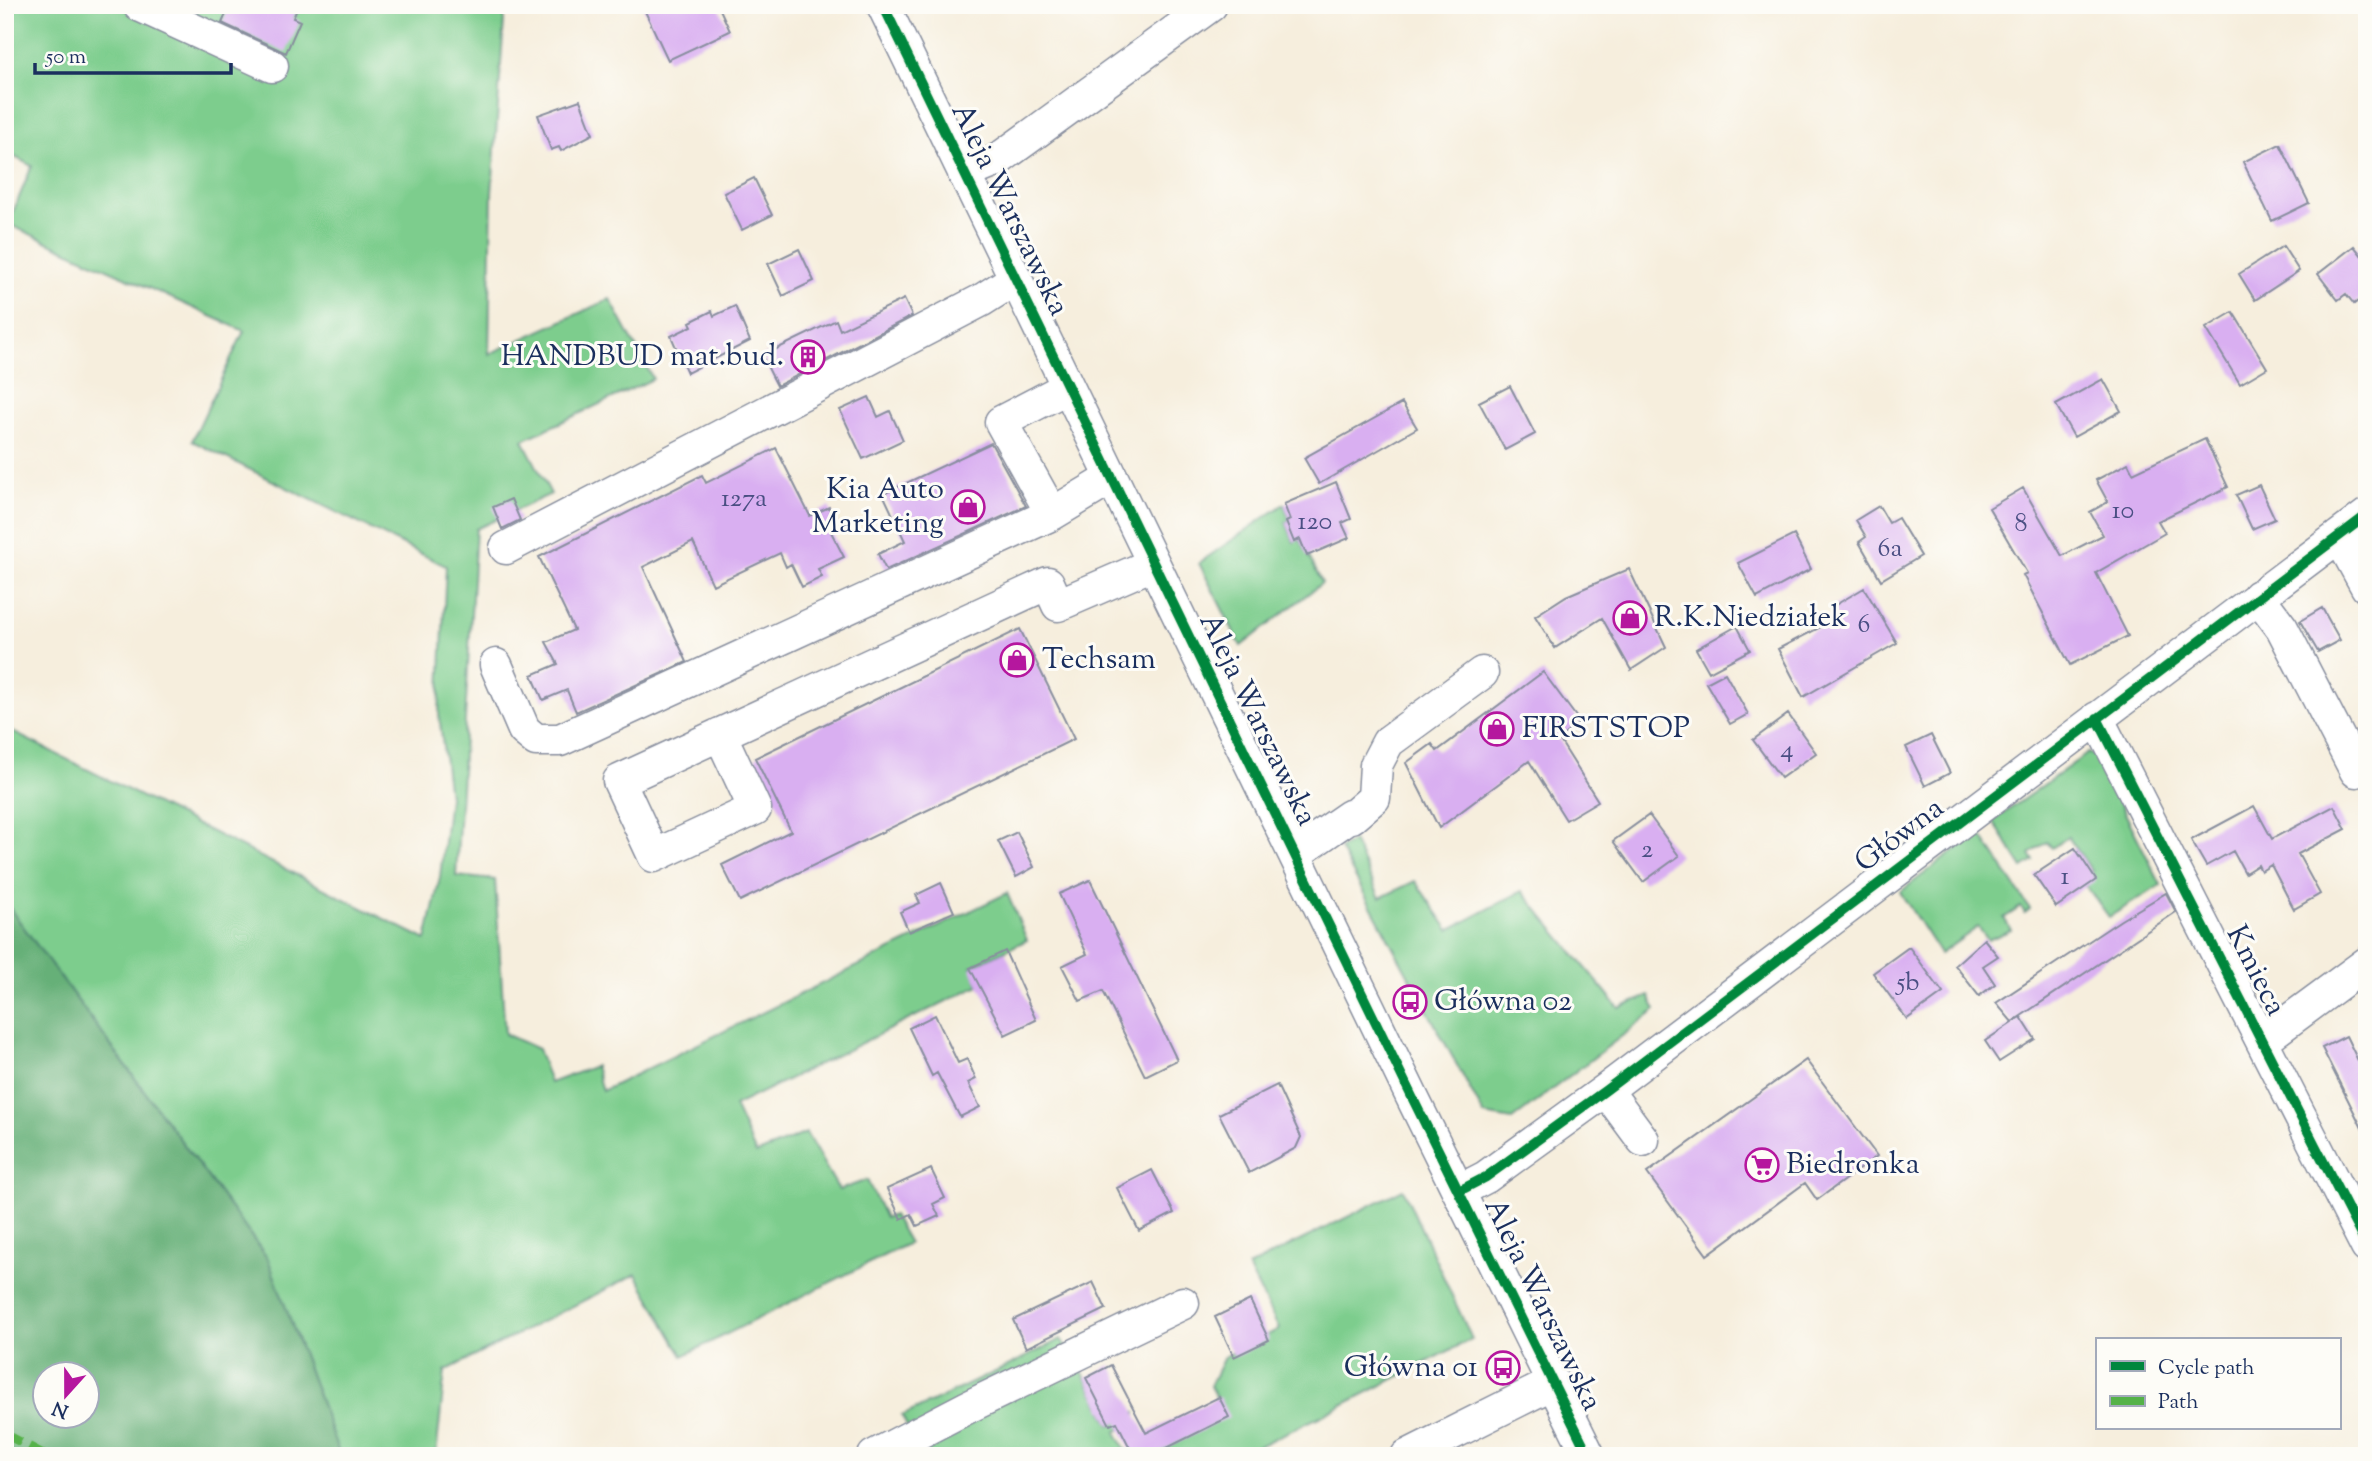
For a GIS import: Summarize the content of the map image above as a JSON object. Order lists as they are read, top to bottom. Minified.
{"streets":{"street":["Aleja Warszawska","Główna","Kmieca"]},"crossings":[["Aleja Warszawska","Główna"],["Główna","Kmieca"]],"places":{"building":["HANDBUD mat.bud."],"shop":["Kia Auto Marketing","R.K.Niedziałek","Techsam","FIRSTSTOP"],"bus stop":["Główna 02","Główna 01"],"supermarket":["Biedronka"]},"house_numbers":["127a","10","120","8","6a","6","4","2","1","5b"],"legend":["Cycle path","Path"],"scale_bar":"50 m","north":"bottom"}
